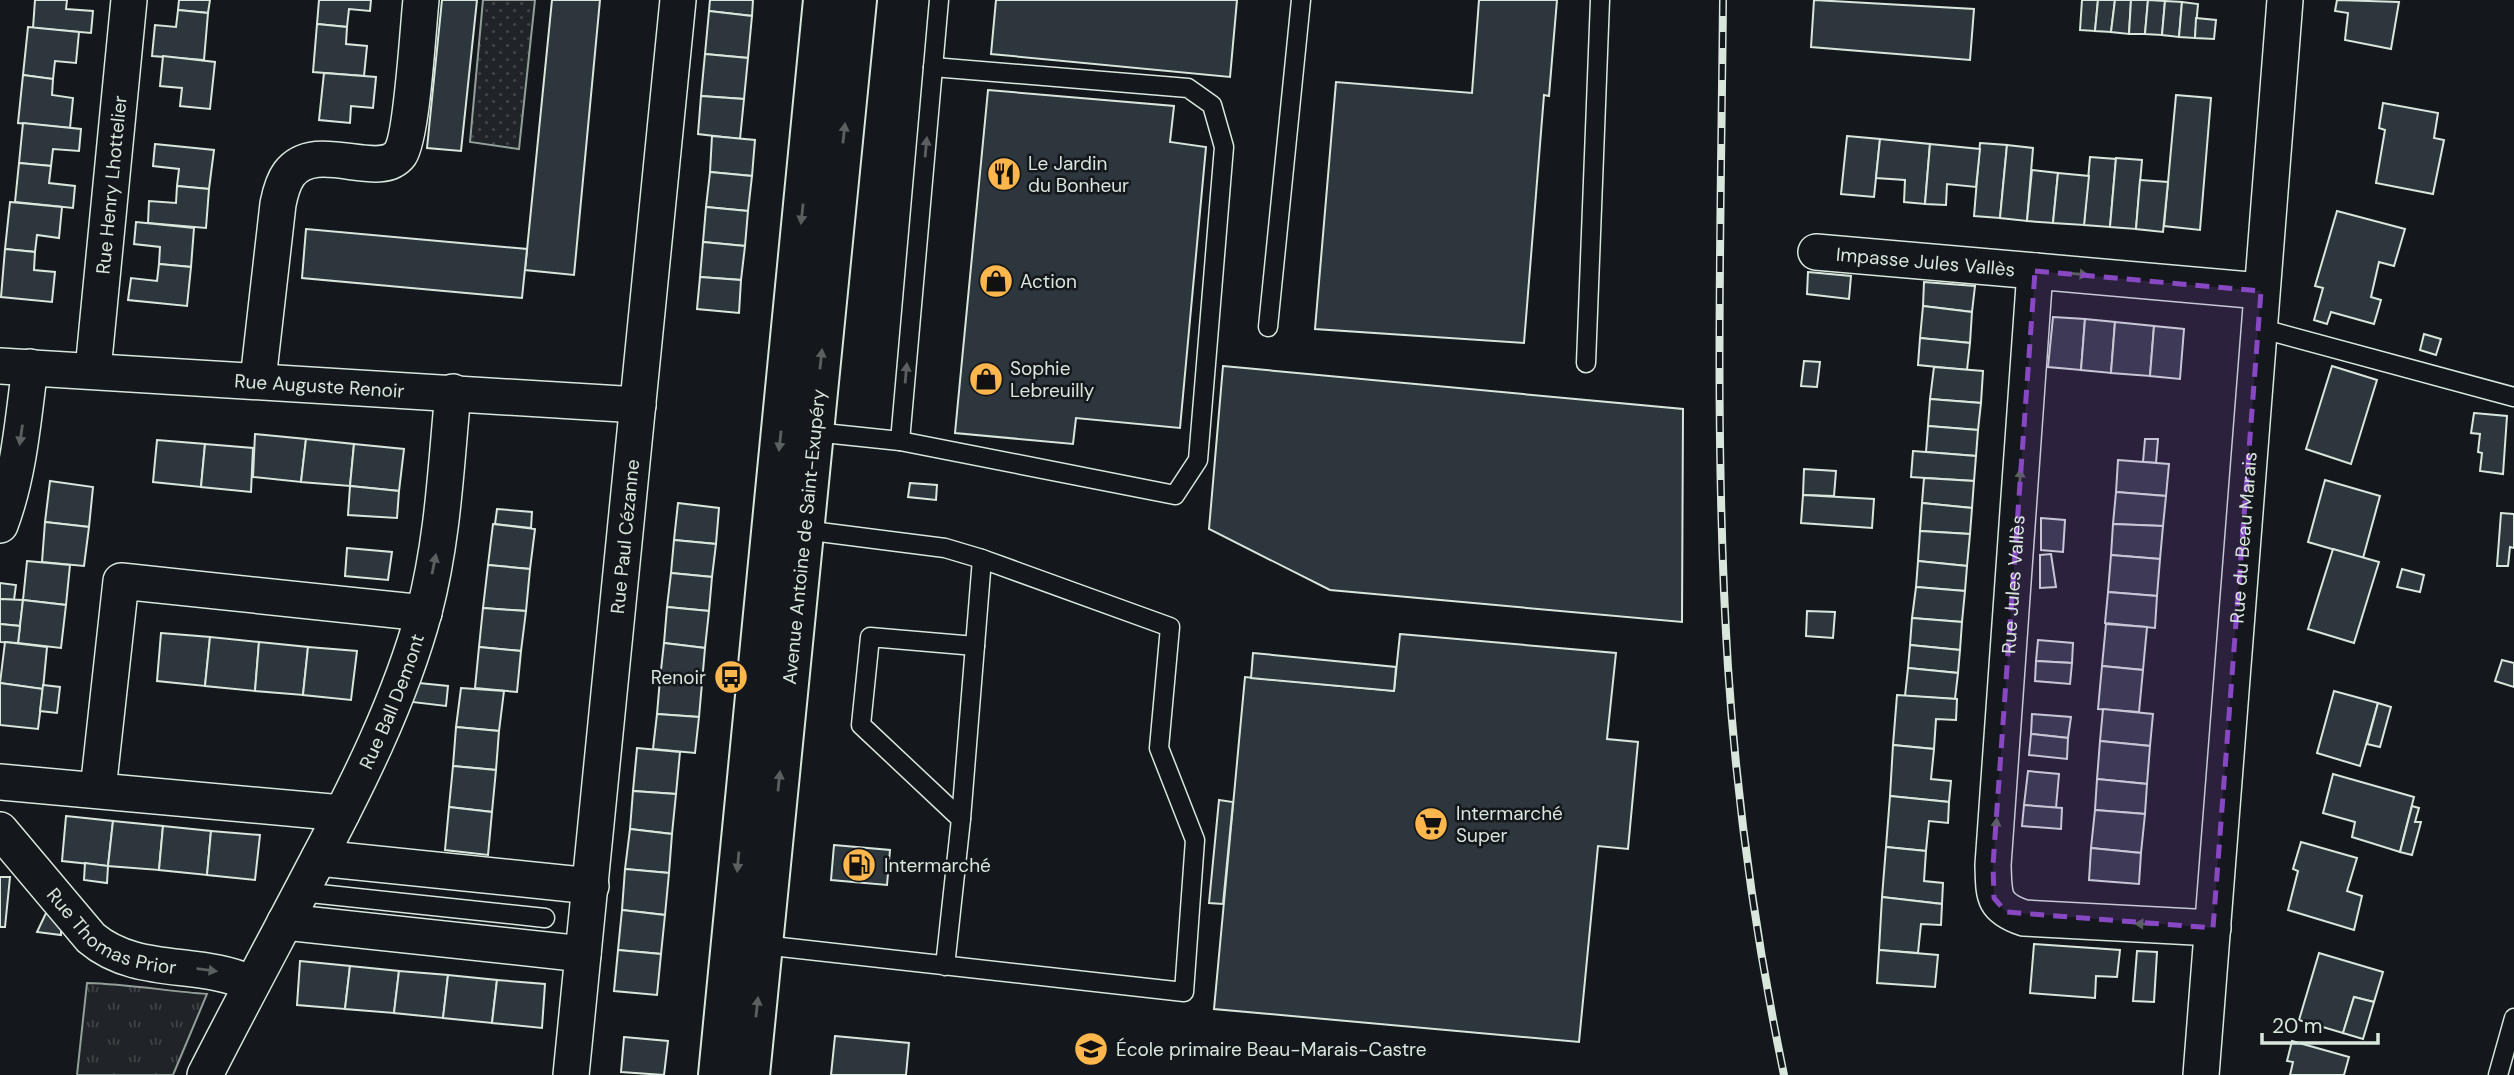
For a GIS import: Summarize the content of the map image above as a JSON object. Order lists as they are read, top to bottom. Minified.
{"streets":{"main road":["Avenue Antoine de Saint-Exupéry"],"street":["Rue Henry Lhottelier","Impasse Jules Vallès","Rue Auguste Renoir","Rue du Beau Marais","Rue Paul Cézanne","Rue Jules Vallès","Rue Ball Demont","Rue Thomas Prior"]},"crossings":[["Rue Henry Lhottelier","Rue Auguste Renoir"],["Impasse Jules Vallès","Rue Jules Vallès"],["Rue Auguste Renoir","Rue Paul Cézanne"],["Rue Auguste Renoir","Rue Ball Demont"],["Rue du Beau Marais","Rue Jules Vallès"],["Rue Ball Demont","Rue Thomas Prior"]],"one_way":["Rue Thomas Prior"],"places":{"restaurant":["Le Jardin du Bonheur"],"shop":["Action","Sophie Lebreuilly"],"bus stop":["Renoir"],"supermarket":["Intermarché Super"],"fuel station":["Intermarché"],"school or university":["École primaire Beau-Marais-Castre"]},"scale_bar":"20 m"}
